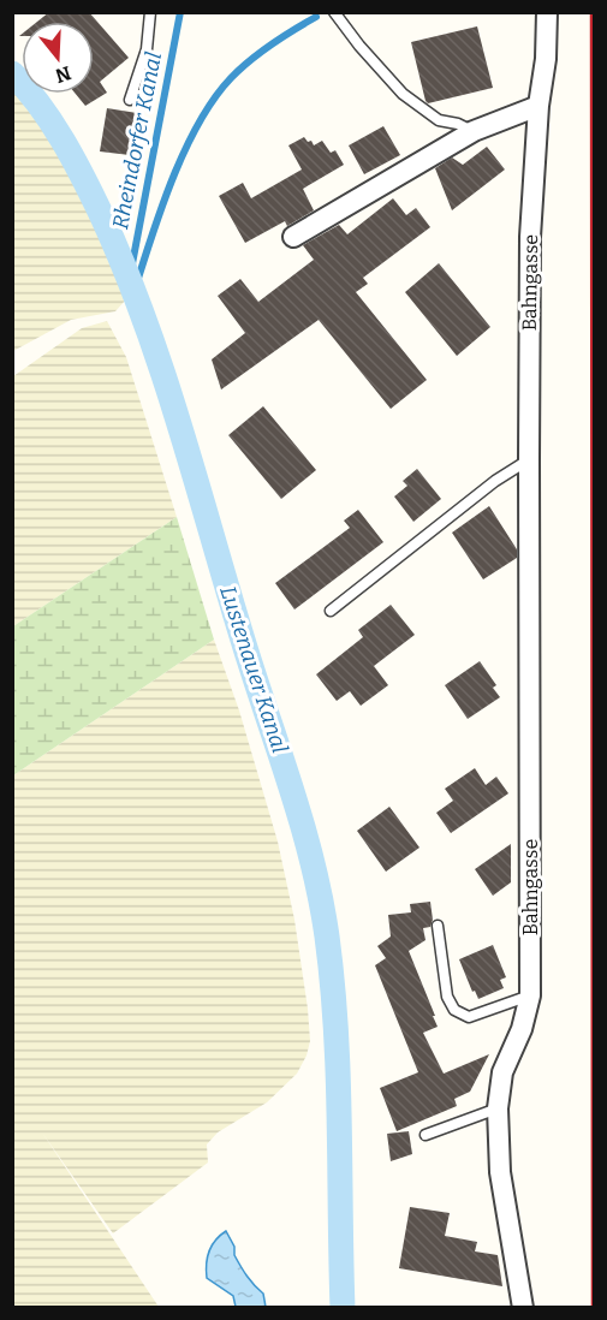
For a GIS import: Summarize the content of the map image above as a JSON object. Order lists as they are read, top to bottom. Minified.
{"streets":{"street":["Bahngasse"]},"water":["Rheindorfer Kanal","Lustenauer Kanal"],"north":"bottom"}
